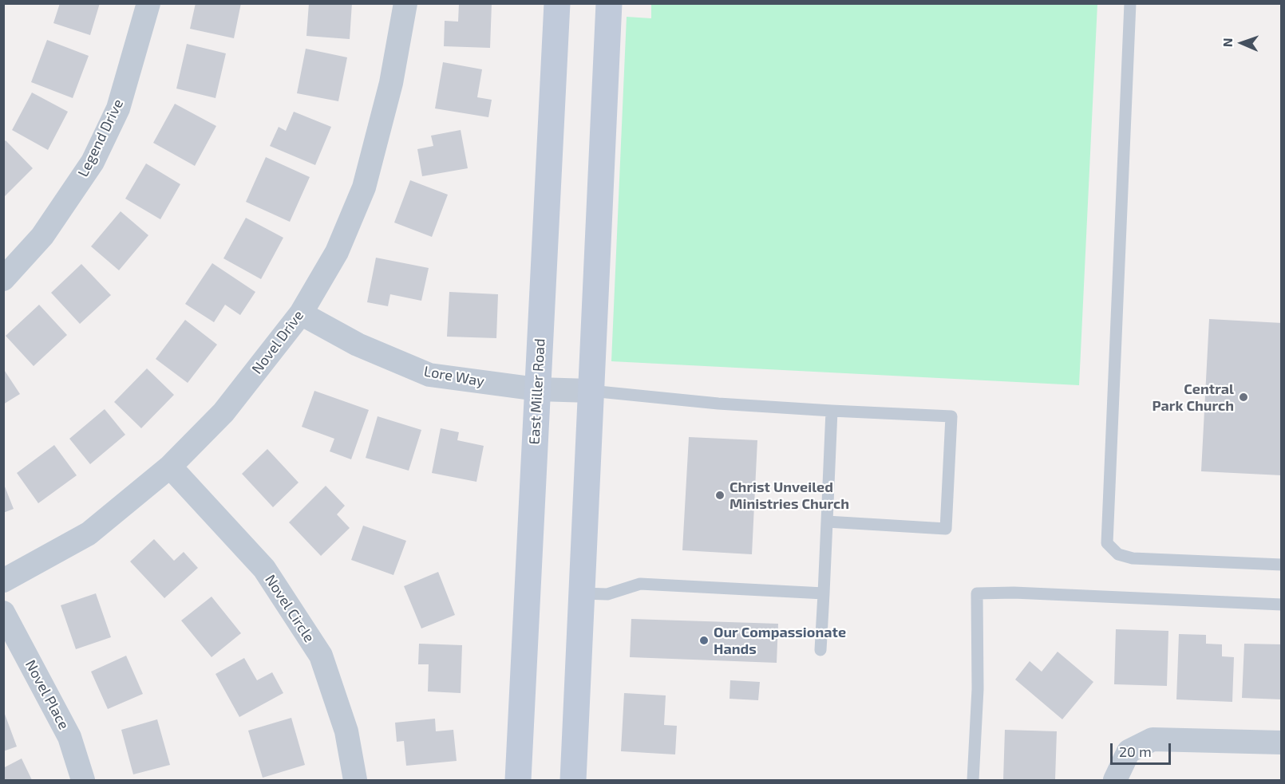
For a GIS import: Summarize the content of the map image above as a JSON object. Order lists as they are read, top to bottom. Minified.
{"streets":{"main road":["East Miller Road"],"street":["Legend Drive","Novel Drive","Lore Way","Novel Circle","Novel Place"]},"crossings":[["Novel Drive","Lore Way"],["Novel Drive","Novel Circle"],["Lore Way","East Miller Road"]],"places":["Central Park Church","Christ Unveiled Ministries Church","Our Compassionate Hands"],"scale_bar":"20 m","north":"left"}
